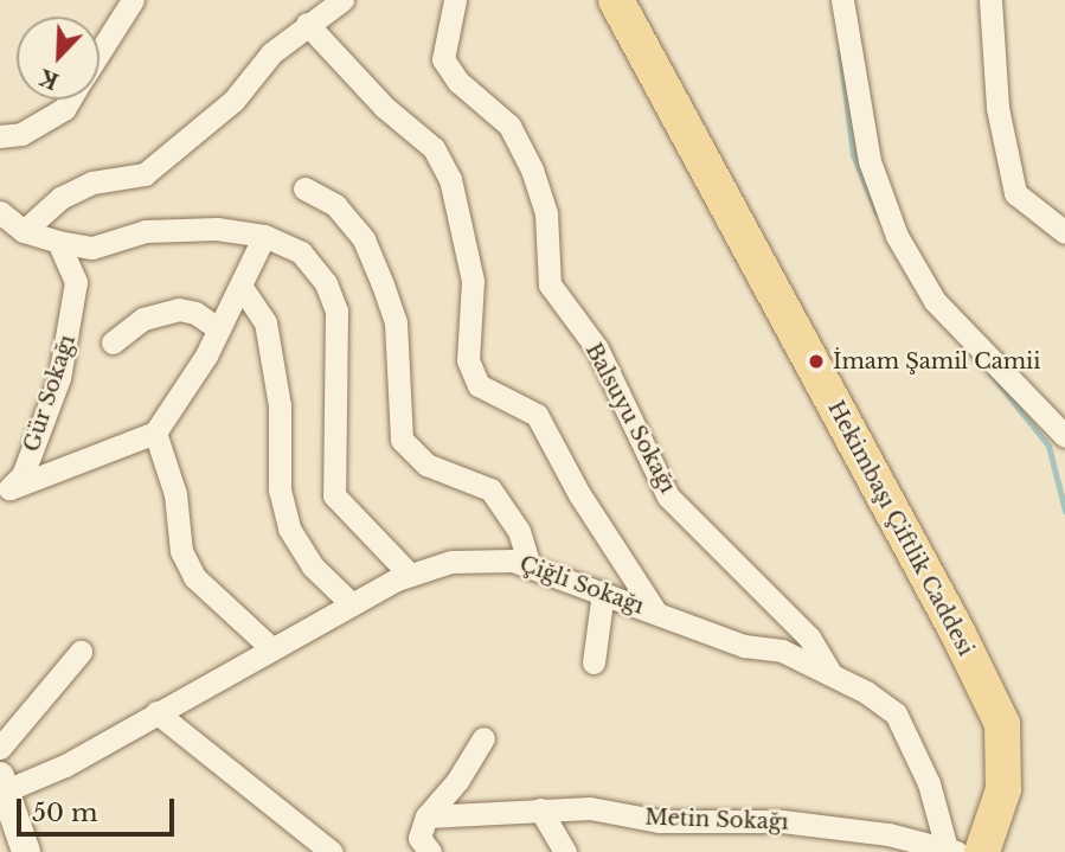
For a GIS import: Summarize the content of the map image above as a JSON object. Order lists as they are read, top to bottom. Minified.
{"streets":{"main road":["Hekimbaşı Çiftlik Caddesi"],"street":["Gür Sokağı","Balsuyu Sokağı","Çiğli Sokağı","Metin Sokağı"]},"crossings":[["Balsuyu Sokağı","Çiğli Sokağı"],["Çiğli Sokağı","Metin Sokağı"]],"places":["İmam Şamil Camii"],"scale_bar":"50 m","north":"bottom left"}
